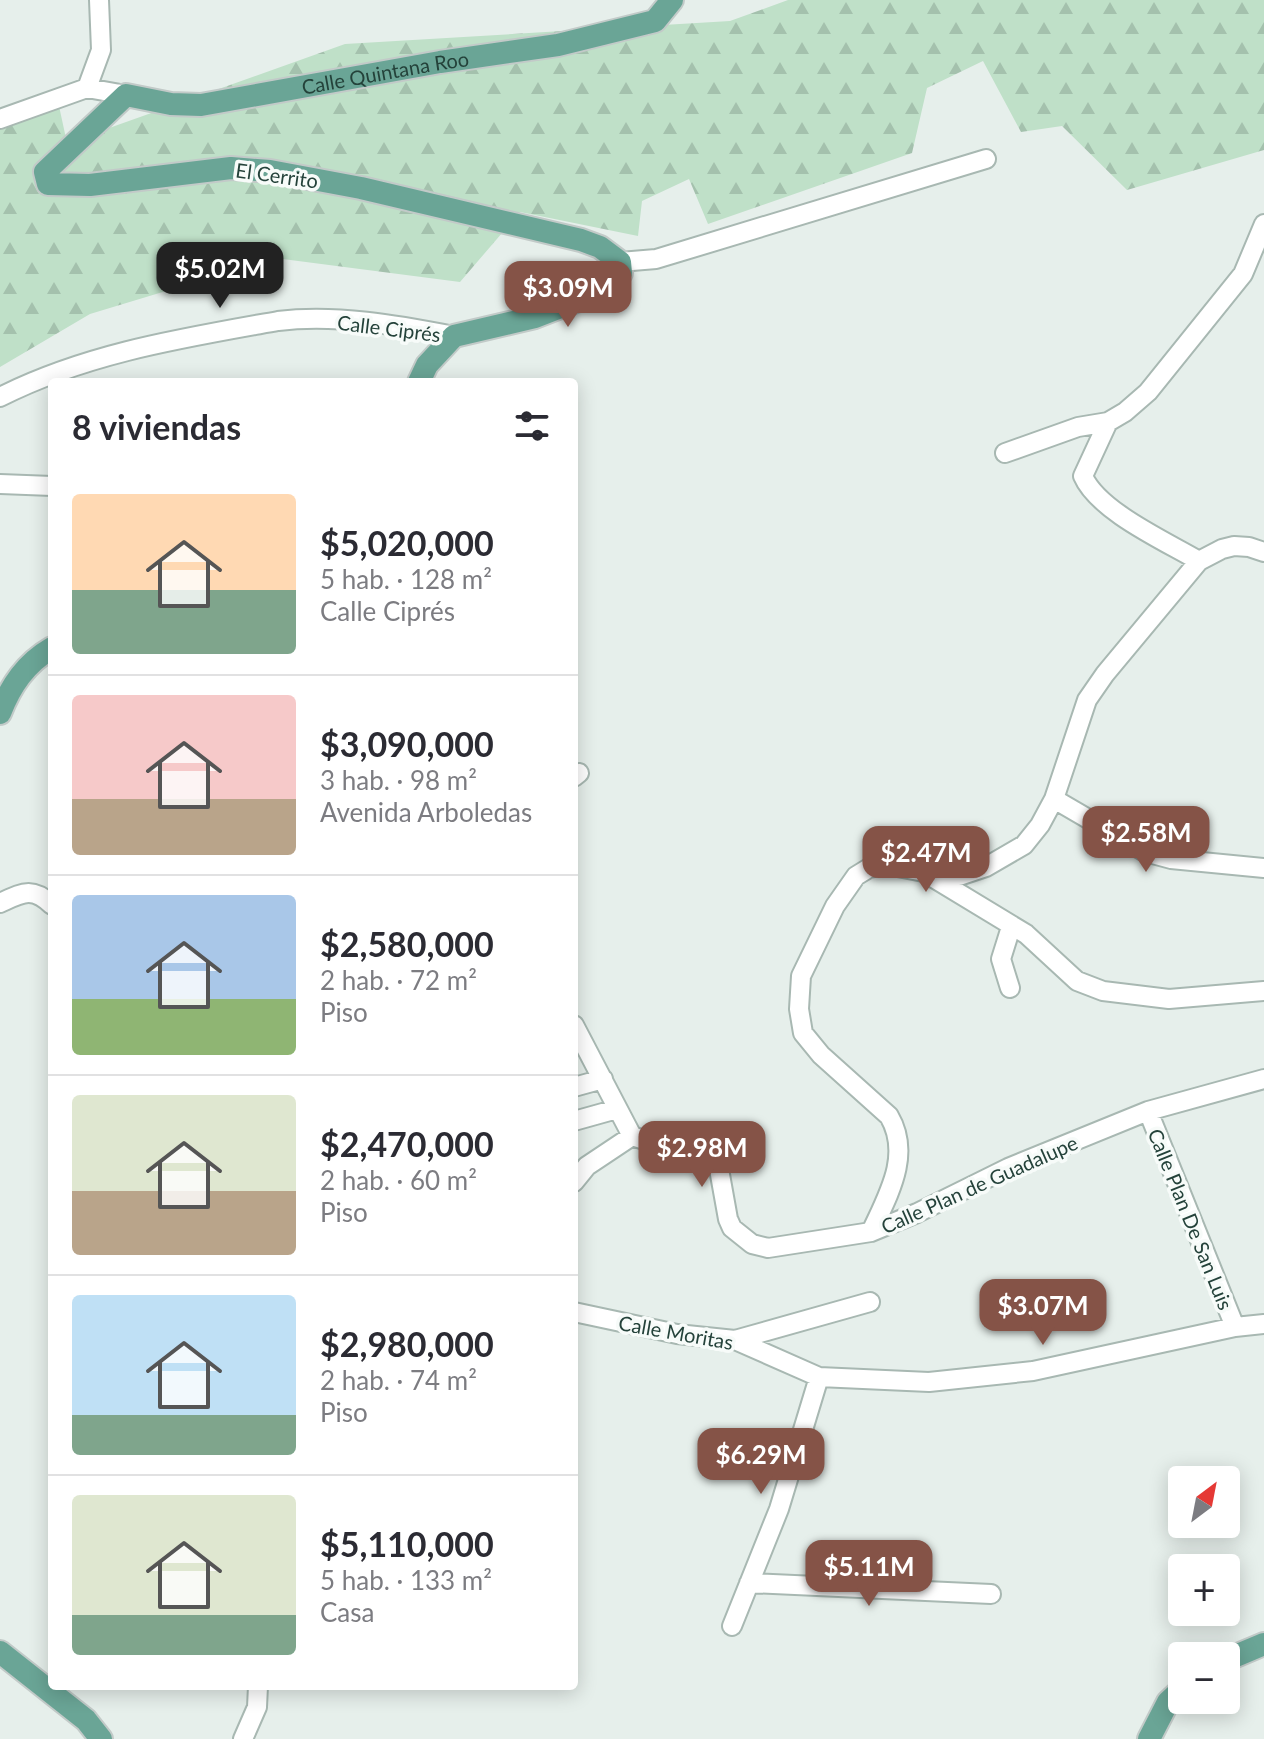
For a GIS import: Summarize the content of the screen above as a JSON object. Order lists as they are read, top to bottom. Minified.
{"streets":{"main road":["Calle Quintana Roo","El Cerrito"],"street":["Calle Ciprés","Calle Plan de Guadalupe","Calle Plan De San Luis","Calle Moritas"]},"crossings":[["Calle Quintana Roo","El Cerrito"],["Calle Plan de Guadalupe","Calle Plan De San Luis"]],"north":"top right","page":{"price":["$5.02M","$3.09M","$2.58M","$2.47M","$2.98M","$3.07M","$6.29M","$5.11M"],"heading":"8 viviendas","list":[{"name":"$5,020,000","note":"5 hab. · 128 m² · Calle Ciprés"},{"name":"$3,090,000","note":"3 hab. · 98 m² · Avenida Arboledas"},{"name":"$2,580,000","note":"2 hab. · 72 m² · Piso"},{"name":"$2,470,000","note":"2 hab. · 60 m² · Piso"},{"name":"$2,980,000","note":"2 hab. · 74 m² · Piso"},{"name":"$5,110,000","note":"5 hab. · 133 m² · Casa"}],"map_buttons":["+","−"]}}
